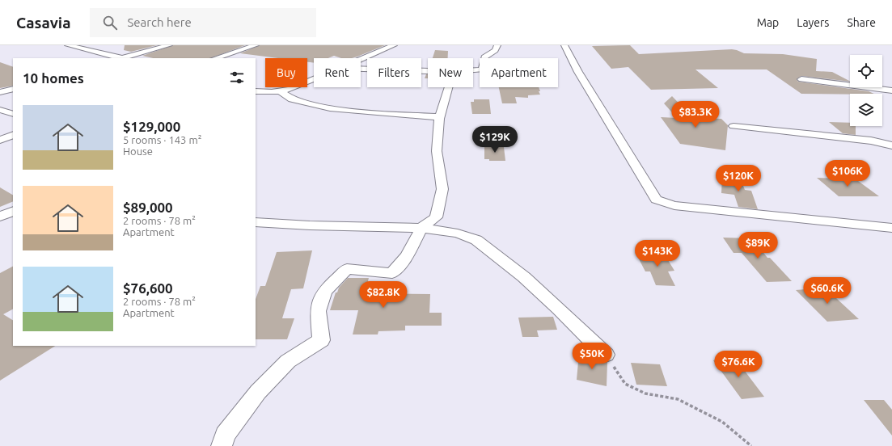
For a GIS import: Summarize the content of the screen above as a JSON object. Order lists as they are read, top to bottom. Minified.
{"page":{"header":"Casavia","search":"Search here","nav":["Map","Layers","Share"],"chip":["Buy","Rent","Filters","New","Apartment"],"heading":"10 homes","list":[{"name":"$129,000","note":"5 rooms · 143 m² · House"},{"name":"$89,000","note":"2 rooms · 78 m² · Apartment"},{"name":"$76,600","note":"2 rooms · 78 m² · Apartment"}],"price":["$83.3K","$129K","$106K","$120K","$89K","$143K","$60.6K","$82.8K","$50K","$76.6K"]}}
